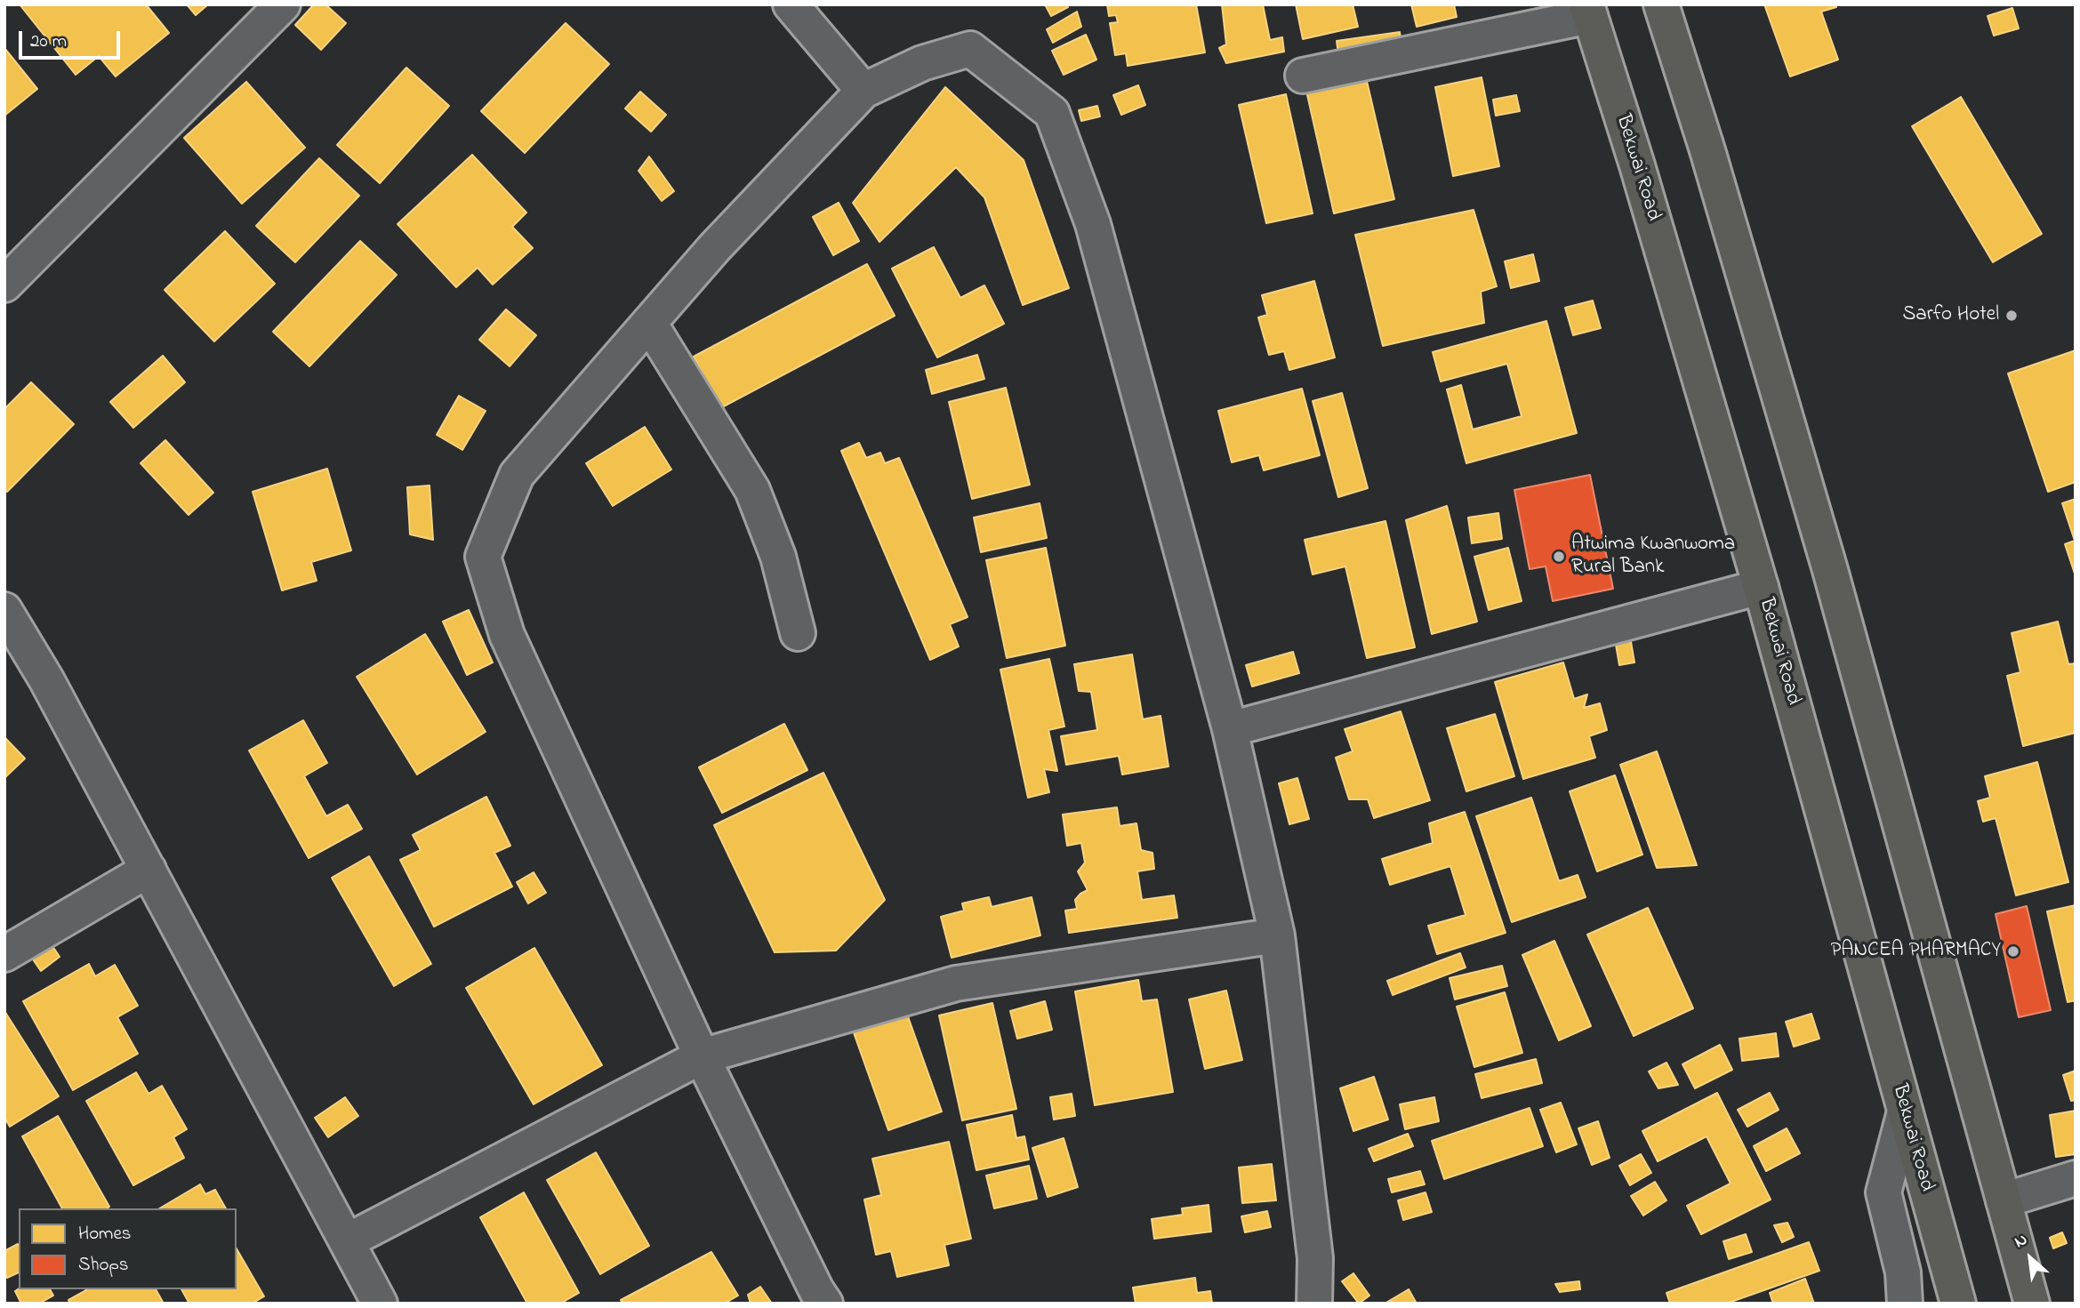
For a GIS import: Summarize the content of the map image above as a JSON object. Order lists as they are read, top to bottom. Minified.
{"streets":{"highway":["Bekwai Road"]},"places":["Sarfo Hotel","Atwima Kwanwoma Rural Bank","PANCEA PHARMACY"],"legend":["Homes","Shops"],"scale_bar":"20 m","north":"top left"}
